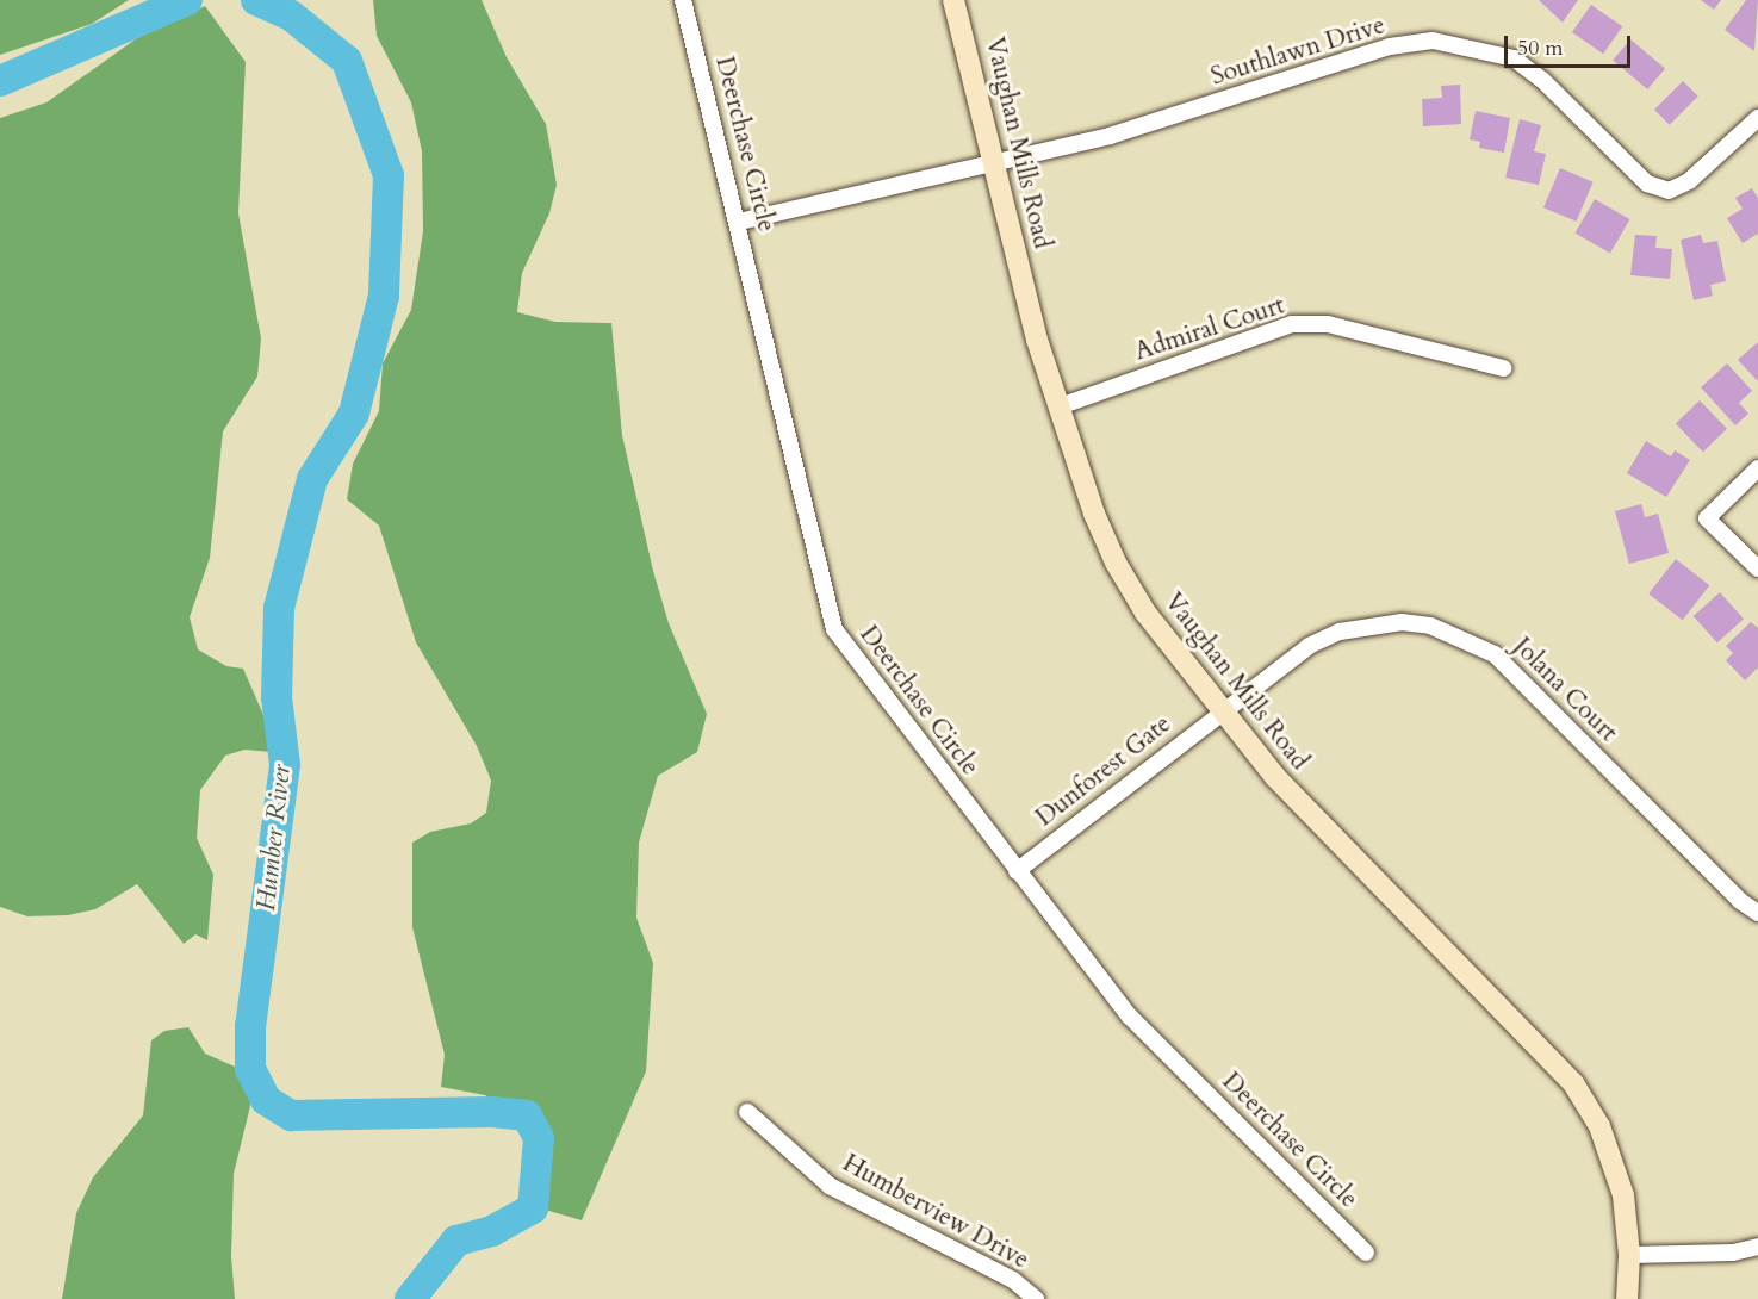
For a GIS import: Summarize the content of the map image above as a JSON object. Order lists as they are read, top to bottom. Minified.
{"streets":{"street":["Southlawn Drive","Vaughan Mills Road","Deerchase Circle","Admiral Court","Jolana Court","Dunforest Gate","Humberview Drive"]},"crossings":[["Southlawn Drive","Vaughan Mills Road"],["Southlawn Drive","Deerchase Circle"],["Vaughan Mills Road","Admiral Court"],["Vaughan Mills Road","Jolana Court"],["Vaughan Mills Road","Dunforest Gate"],["Deerchase Circle","Dunforest Gate"],["Jolana Court","Dunforest Gate"]],"water":["Humber River"],"scale_bar":"50 m"}
